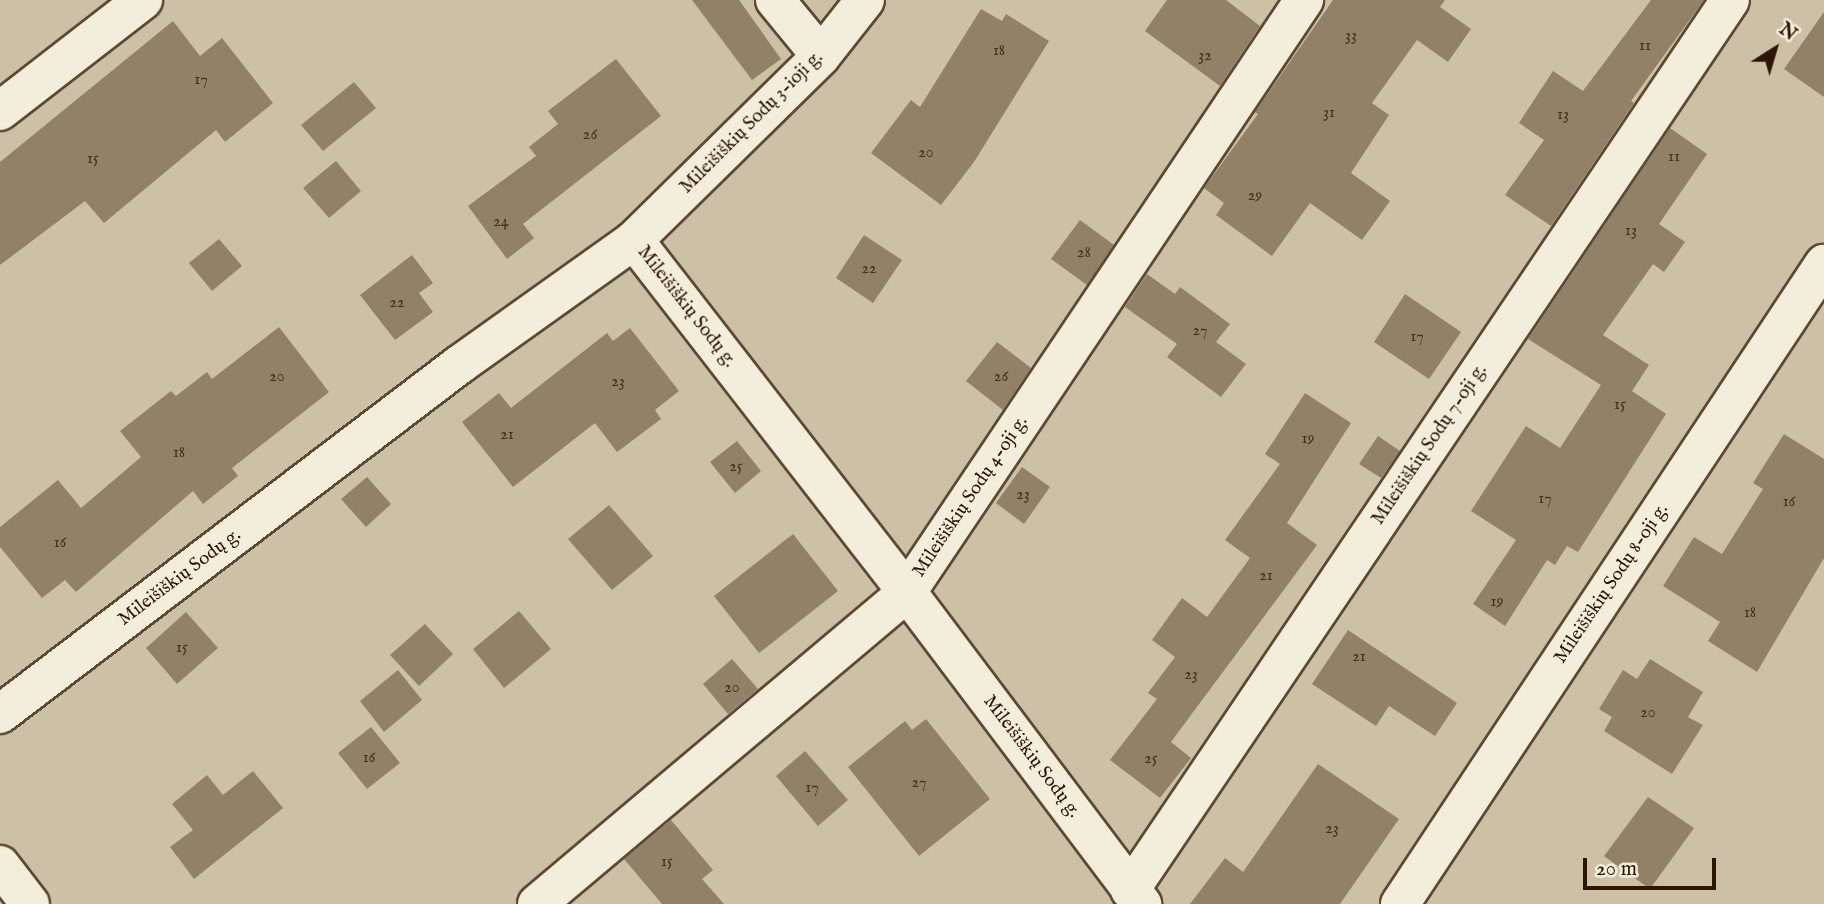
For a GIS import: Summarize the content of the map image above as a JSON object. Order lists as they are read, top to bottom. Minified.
{"streets":{"street":["Mileišiškių Sodų 3-ioji g.","Mileišiškių Sodų g.","Mileišiškių Sodų 7-oji g.","Mileišiškių Sodų 4-oji g.","Mileišiškių Sodų 8-oji g."]},"crossings":[["Mileišiškių Sodų 3-ioji g.","Mileišiškių Sodų g."],["Mileišiškių Sodų g.","Mileišiškių Sodų 7-oji g."],["Mileišiškių Sodų g.","Mileišiškių Sodų 4-oji g."]],"house_numbers":["33","11","18","32","17","31","13","26","20","11","15","29","24","13","28","22","22","27","17","20","26","23","15","21","19","18","25","23","17","16","16","21","19","18","15","21","23","20","20","16","25","27","17","23","15"],"scale_bar":"20 m","north":"top right"}
